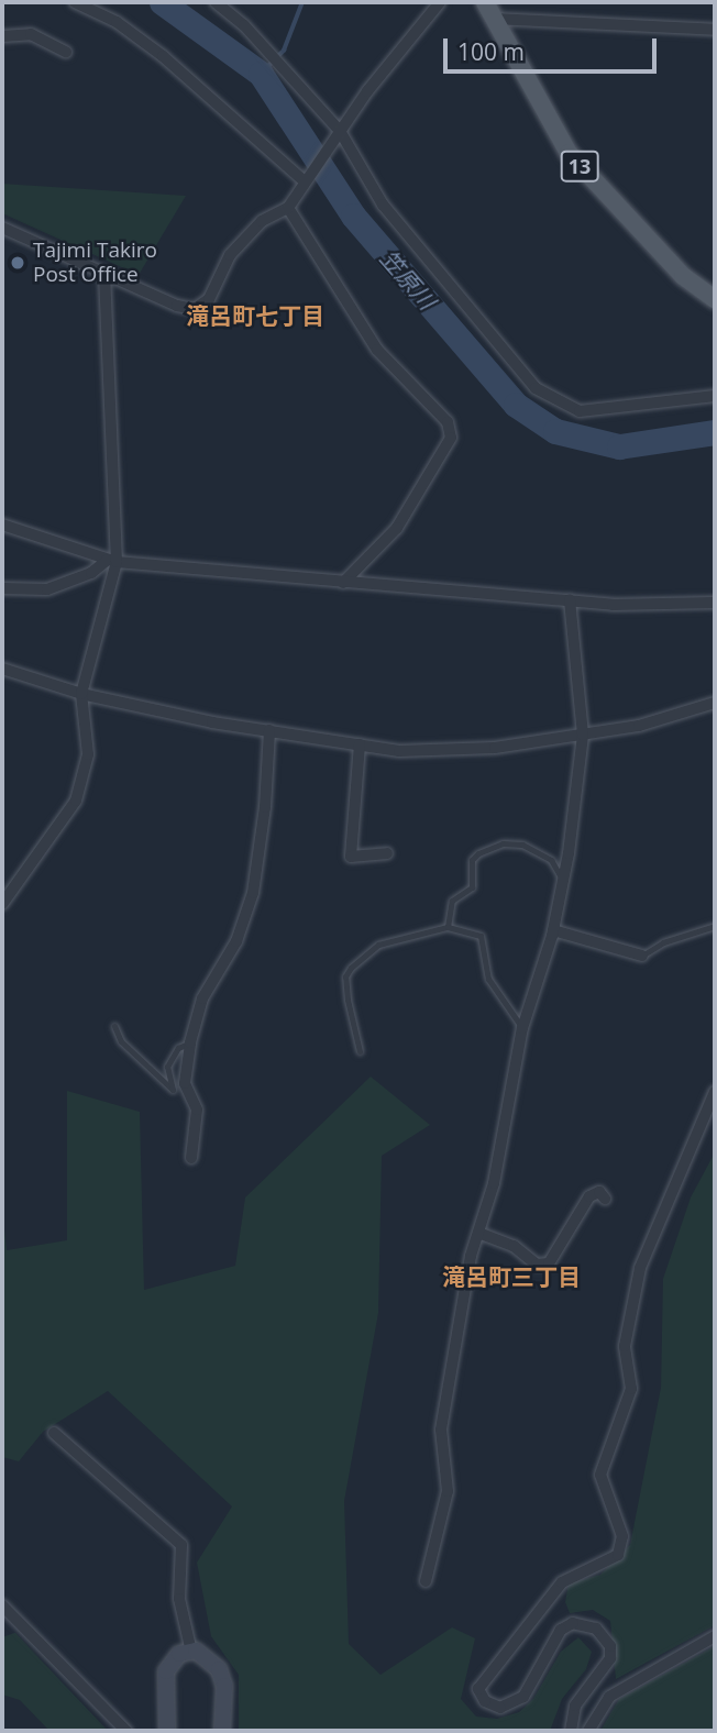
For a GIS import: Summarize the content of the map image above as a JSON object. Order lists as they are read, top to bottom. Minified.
{"streets":{"main road":["13"]},"districts":["滝呂町七丁目","滝呂町三丁目"],"water":["笠原川"],"places":["Tajimi Takiro Post Office"],"scale_bar":"100 m"}
